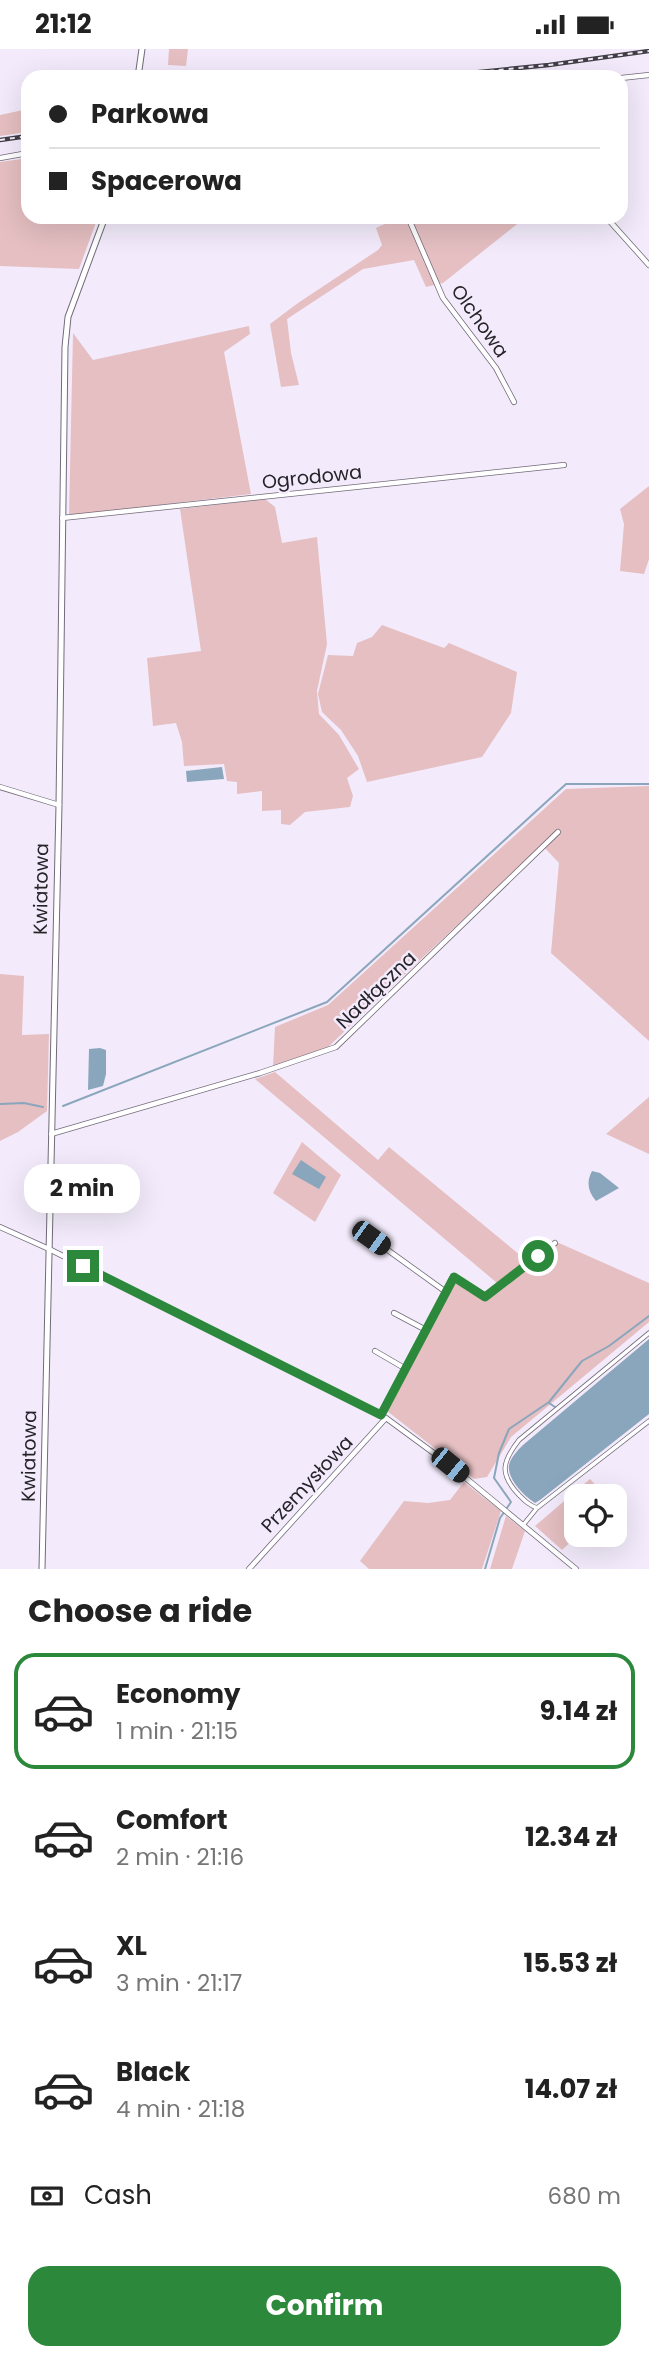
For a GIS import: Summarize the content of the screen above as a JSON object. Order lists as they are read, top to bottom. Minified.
{"streets":{"street":["Olchowa","Ogrodowa","Kwiatowa","Nadłączna","Przemysłowa"]},"crossings":[["Ogrodowa","Kwiatowa"],["Kwiatowa","Nadłączna"]],"page":{"status":"21:12","banner":["Parkowa","Spacerowa"],"bubble":"2 min","heading":"Choose a ride","list":[{"name":"Economy","note":"1 min · 21:15","value":"9.14 zł"},{"name":"Comfort","note":"2 min · 21:16","value":"12.34 zł"},{"name":"XL","note":"3 min · 21:17","value":"15.53 zł"},{"name":"Black","note":"4 min · 21:18","value":"14.07 zł"}],"pay":["Cash","680 m"],"buttons":"Confirm"}}
